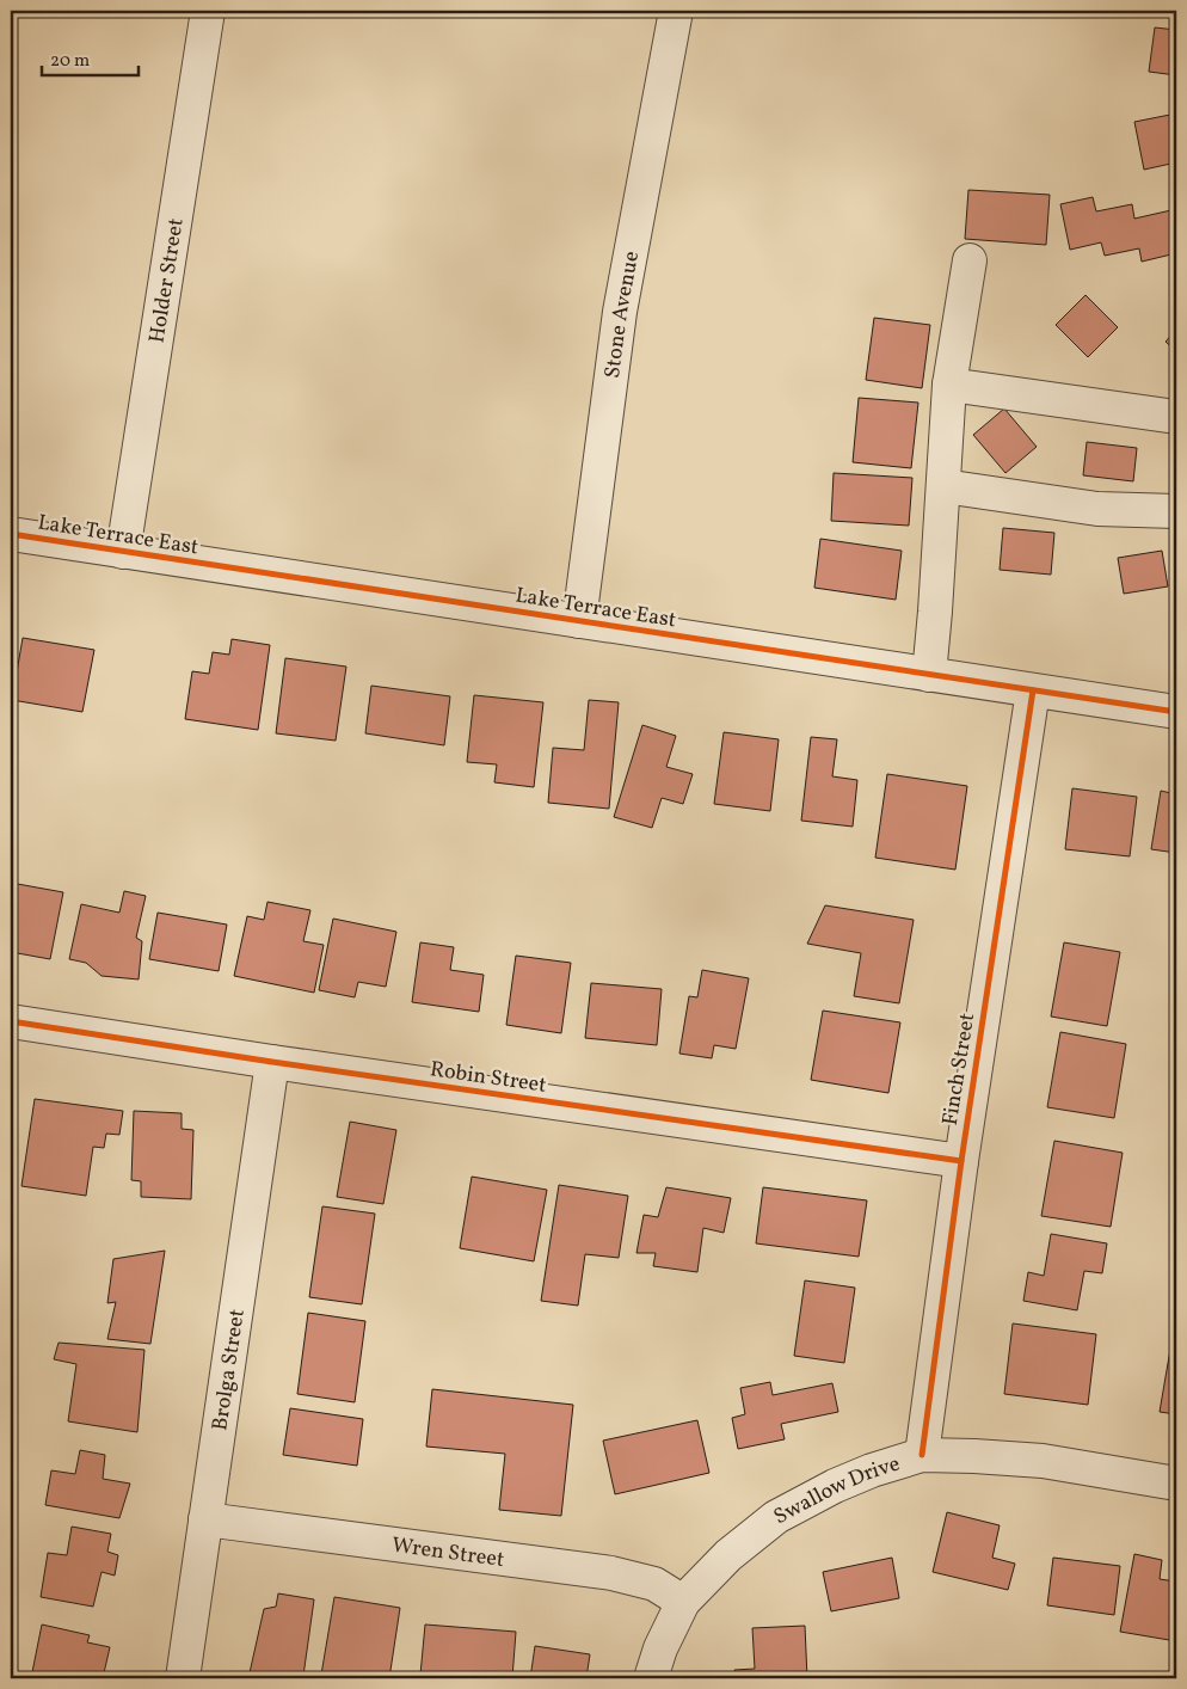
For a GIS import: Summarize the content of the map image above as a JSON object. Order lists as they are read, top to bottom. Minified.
{"streets":{"street":["Holder Street","Stone Avenue","Lake Terrace East","Finch Street","Robin Street","Brolga Street","Swallow Drive","Wren Street"]},"crossings":[["Holder Street","Lake Terrace East"],["Stone Avenue","Lake Terrace East"],["Lake Terrace East","Finch Street"],["Finch Street","Robin Street"],["Finch Street","Swallow Drive"],["Robin Street","Brolga Street"],["Brolga Street","Wren Street"],["Swallow Drive","Wren Street"]],"scale_bar":"20 m"}
